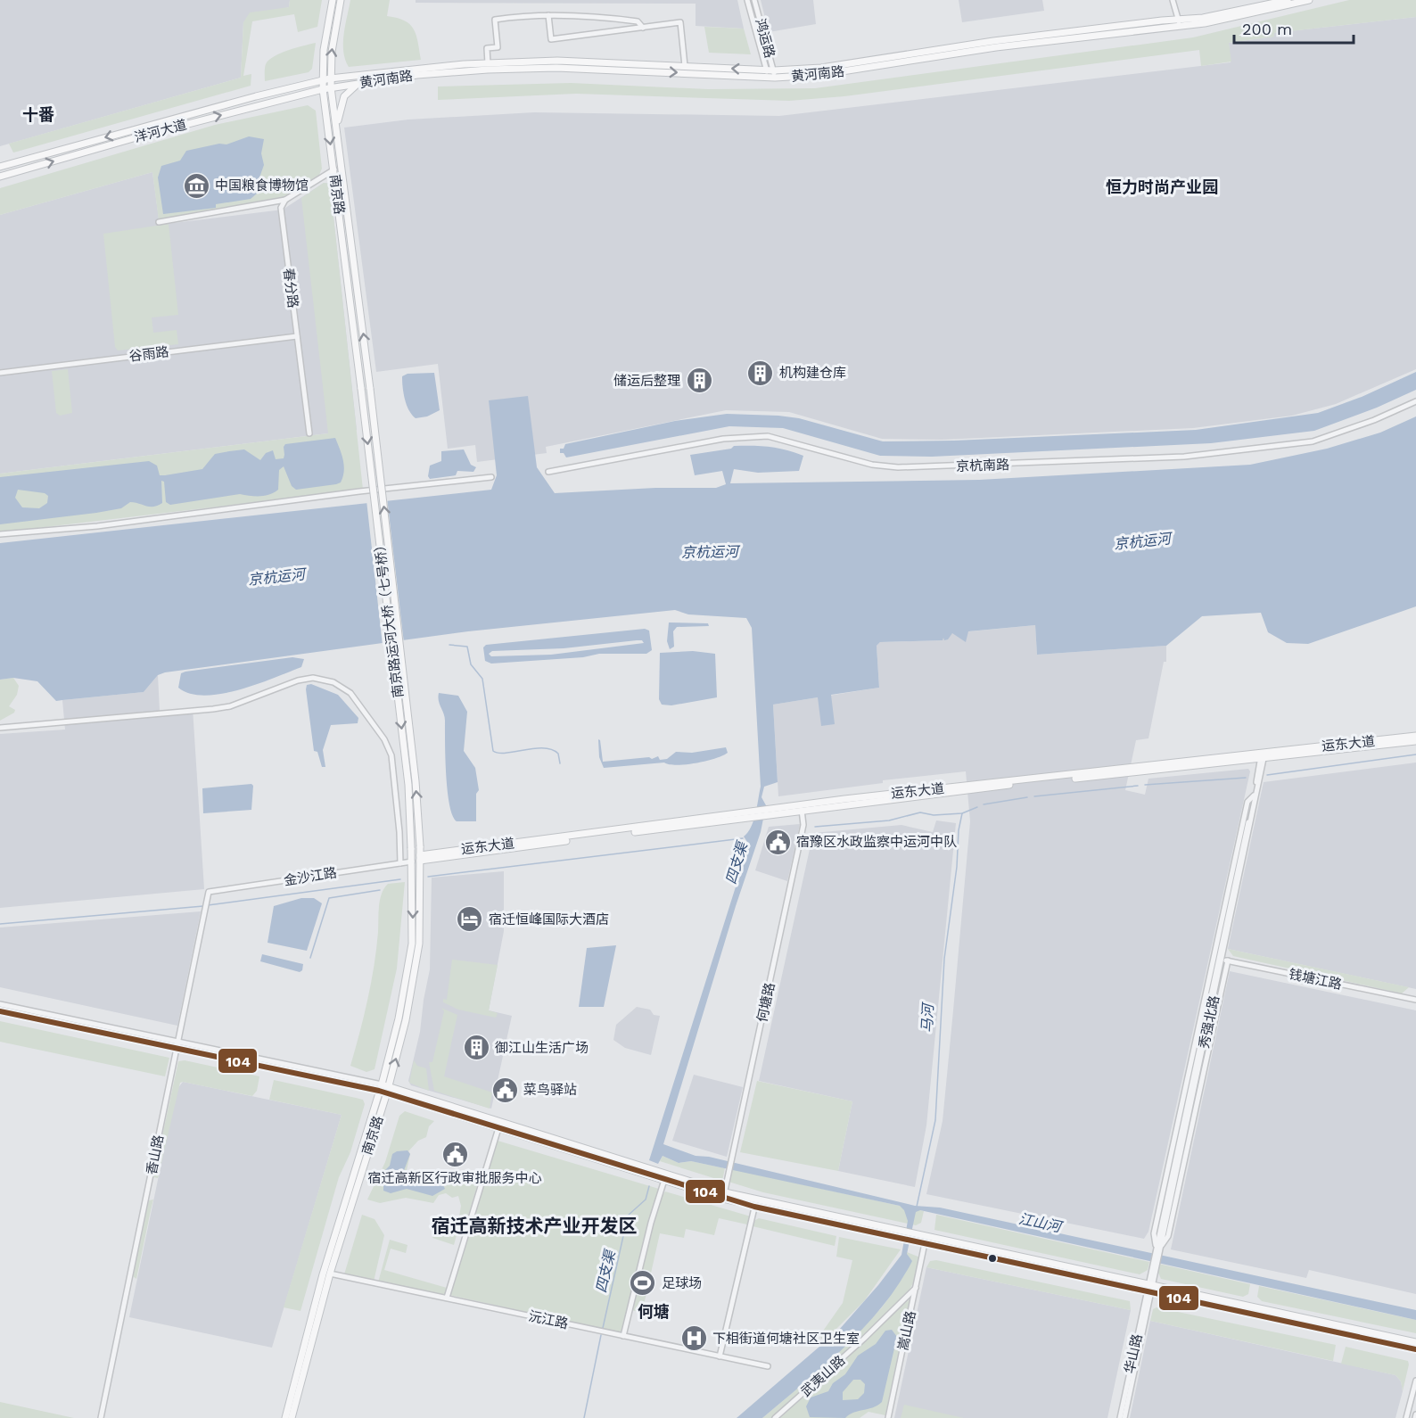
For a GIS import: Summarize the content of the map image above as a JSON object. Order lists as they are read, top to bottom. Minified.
{"streets":{"main road":["黄河南路","洋河大道","南京路","南京路运河大桥（七号桥）","运东大道"],"street":["鸿运路","春分路","谷雨路","京杭南路","金沙江路","钱塘江路","何塘路","秀强北路","香山路","沅江路","嵩山路","华山路","武夷山路"]},"crossings":[["鸿运路","黄河南路"],["黄河南路","洋河大道"],["黄河南路","南京路"],["洋河大道","南京路"],["南京路","南京路运河大桥（七号桥）"],["南京路","运东大道"],["南京路","金沙江路"],["南京路","沅江路"],["春分路","谷雨路"],["运东大道","何塘路"],["运东大道","秀强北路"],["金沙江路","香山路"],["钱塘江路","秀强北路"],["秀强北路","华山路"],["嵩山路","武夷山路"]],"districts":["十番","恒力时尚产业园","宿迁高新技术产业开发区","何塘"],"water":["京杭运河","四支渠","马河","江山河"],"places":{"museum":["中国粮食博物馆"],"building":["机构建仓库","储运后整理","御江山生活广场"],"public building":["宿豫区水政监察中运河中队","菜鸟驿站","宿迁高新区行政审批服务中心"],"hotel":["宿迁恒峰国际大酒店"],"sports":["足球场"],"hospital":["下相街道何塘社区卫生室"]},"lines":["transit line 104"],"scale_bar":"200 m"}
